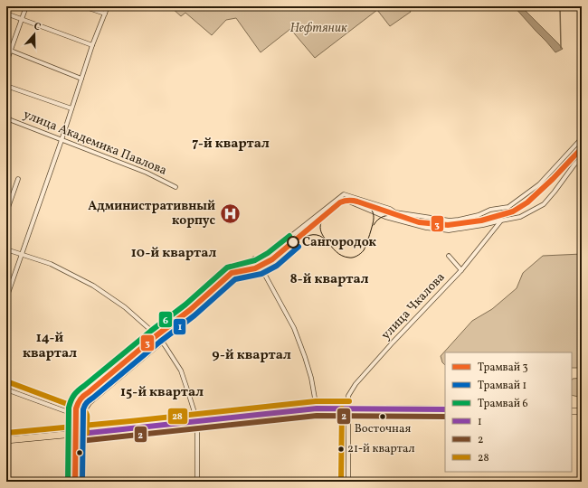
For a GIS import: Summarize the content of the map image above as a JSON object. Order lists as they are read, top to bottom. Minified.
{"streets":{"street":["улица Академика Павлова","улица Чкалова"]},"districts":["7-й квартал","10-й квартал","8-й квартал","14-й квартал","9-й квартал","15-й квартал"],"parks":["Нефтяник"],"places":{"hospital":["Административный корпус"],"other":["Сангородок","Восточная","21-й квартал"]},"lines":["tram line 3","tram line 6","tram line 1","transit line 28","transit line 1","transit line 2"],"legend":["Трамвай 3","Трамвай 1","Трамвай 6","1","2","28"],"north":"top"}
